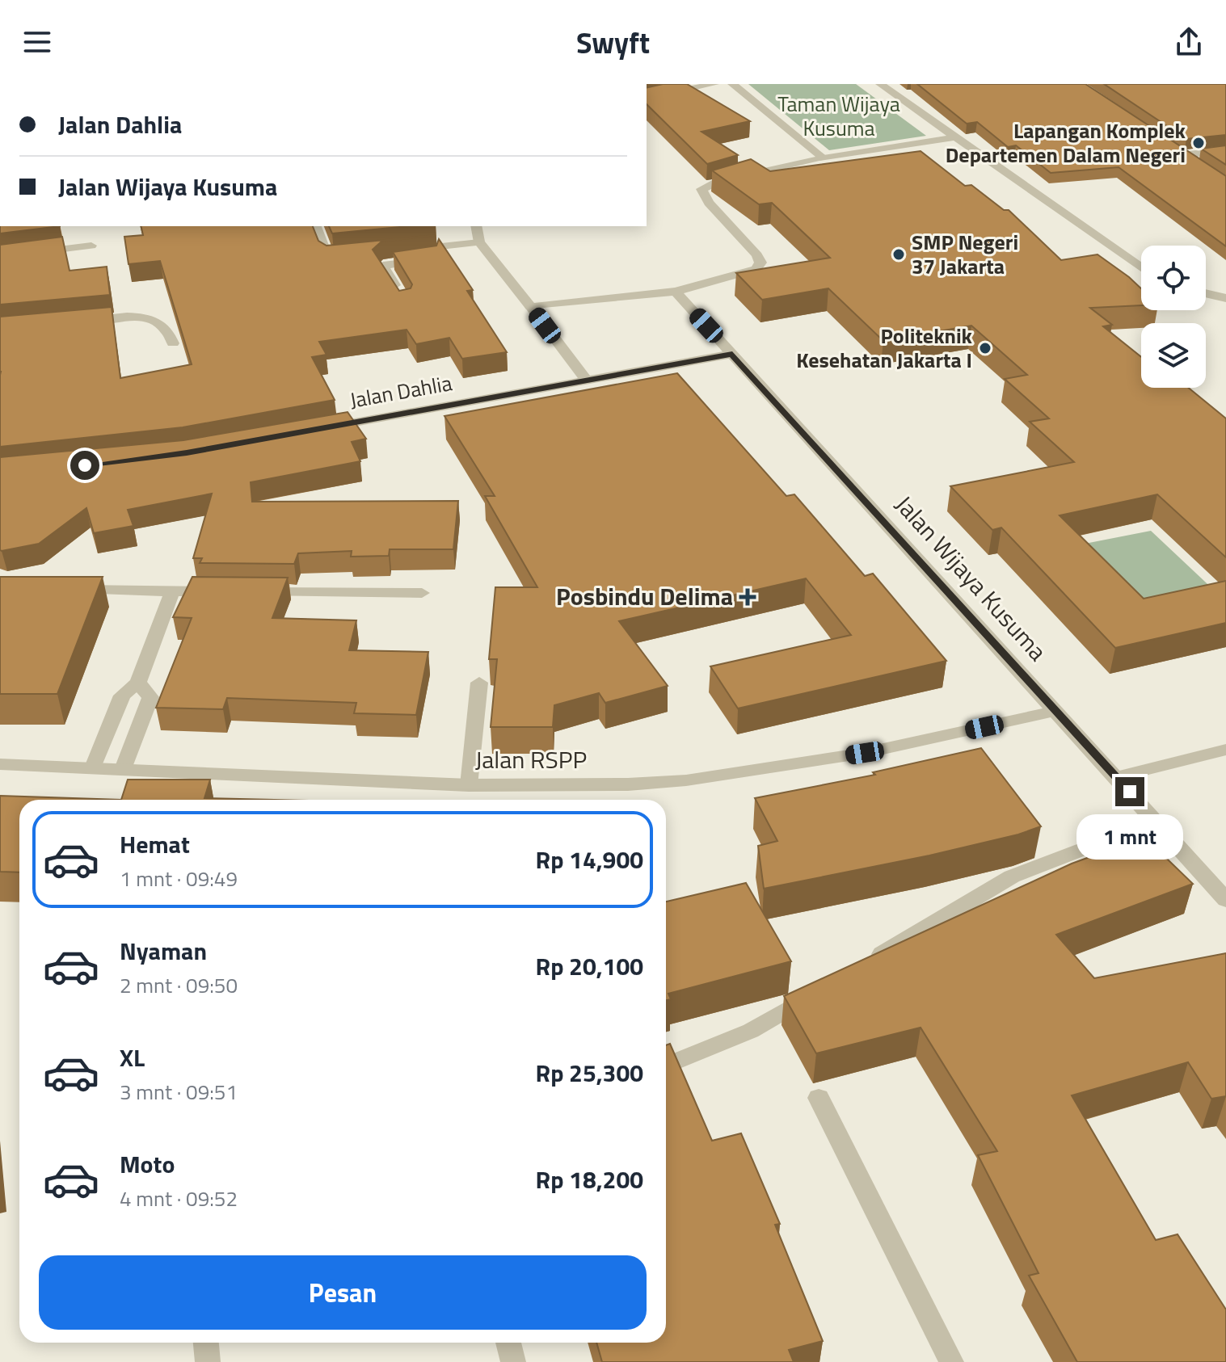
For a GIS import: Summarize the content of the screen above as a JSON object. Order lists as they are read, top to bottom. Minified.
{"streets":{"street":["Jalan Dahlia","Jalan Wijaya Kusuma","Jalan RSPP"]},"crossings":[["Jalan Dahlia","Jalan Wijaya Kusuma"],["Jalan Wijaya Kusuma","Jalan RSPP"]],"parks":["Taman Wijaya Kusuma"],"places":{"other":["Lapangan Komplek Departemen Dalam Negeri","SMP Negeri 37 Jakarta","Politeknik Kesehatan Jakarta I"],"health":["Posbindu Delima"]},"page":{"header":"Swyft","banner":["Jalan Dahlia","Jalan Wijaya Kusuma"],"list":[{"name":"Hemat","note":"1 mnt · 09:49","value":"Rp 14,900"},{"name":"Nyaman","note":"2 mnt · 09:50","value":"Rp 20,100"},{"name":"XL","note":"3 mnt · 09:51","value":"Rp 25,300"},{"name":"Moto","note":"4 mnt · 09:52","value":"Rp 18,200"}],"bubble":"1 mnt","buttons":"Pesan"}}
